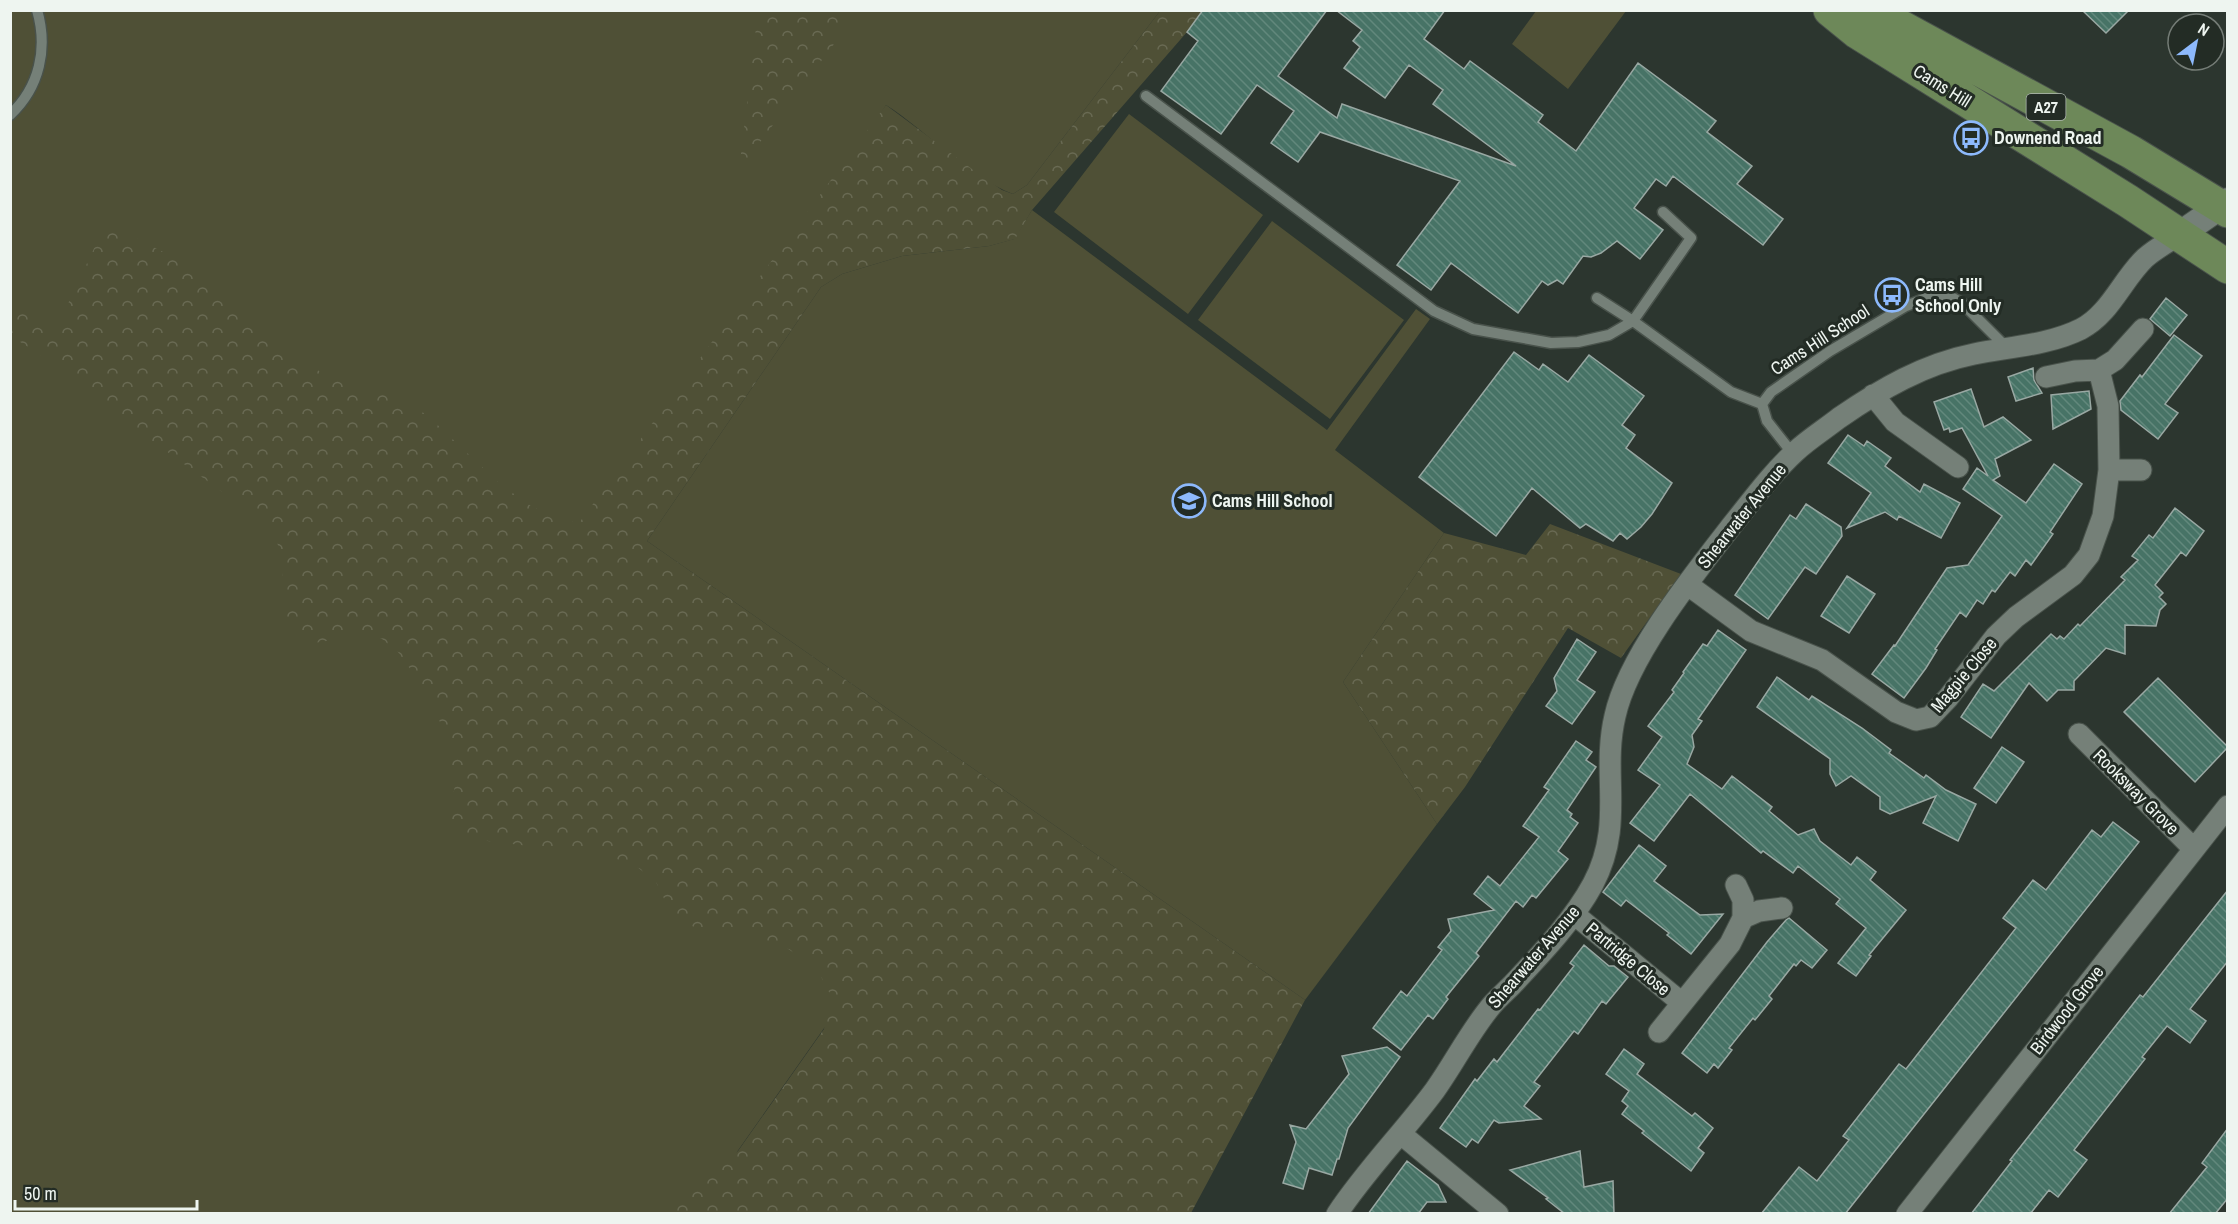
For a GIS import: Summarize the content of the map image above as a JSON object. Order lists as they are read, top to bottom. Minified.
{"streets":{"main road":["Cams Hill","A27"],"street":["Shearwater Avenue","Magpie Close","Rooksway Grove","Partridge Close","Birdwood Grove"],"lane":["Cams Hill School"]},"crossings":[["Cams Hill","A27"],["Cams Hill","Shearwater Avenue"],["A27","Shearwater Avenue"],["Cams Hill School","Shearwater Avenue"],["Shearwater Avenue","Magpie Close"],["Shearwater Avenue","Partridge Close"],["Rooksway Grove","Birdwood Grove"]],"places":{"bus stop":["Downend Road","Cams Hill School Only"],"school or university":["Cams Hill School"]},"scale_bar":"50 m","north":"top right"}
